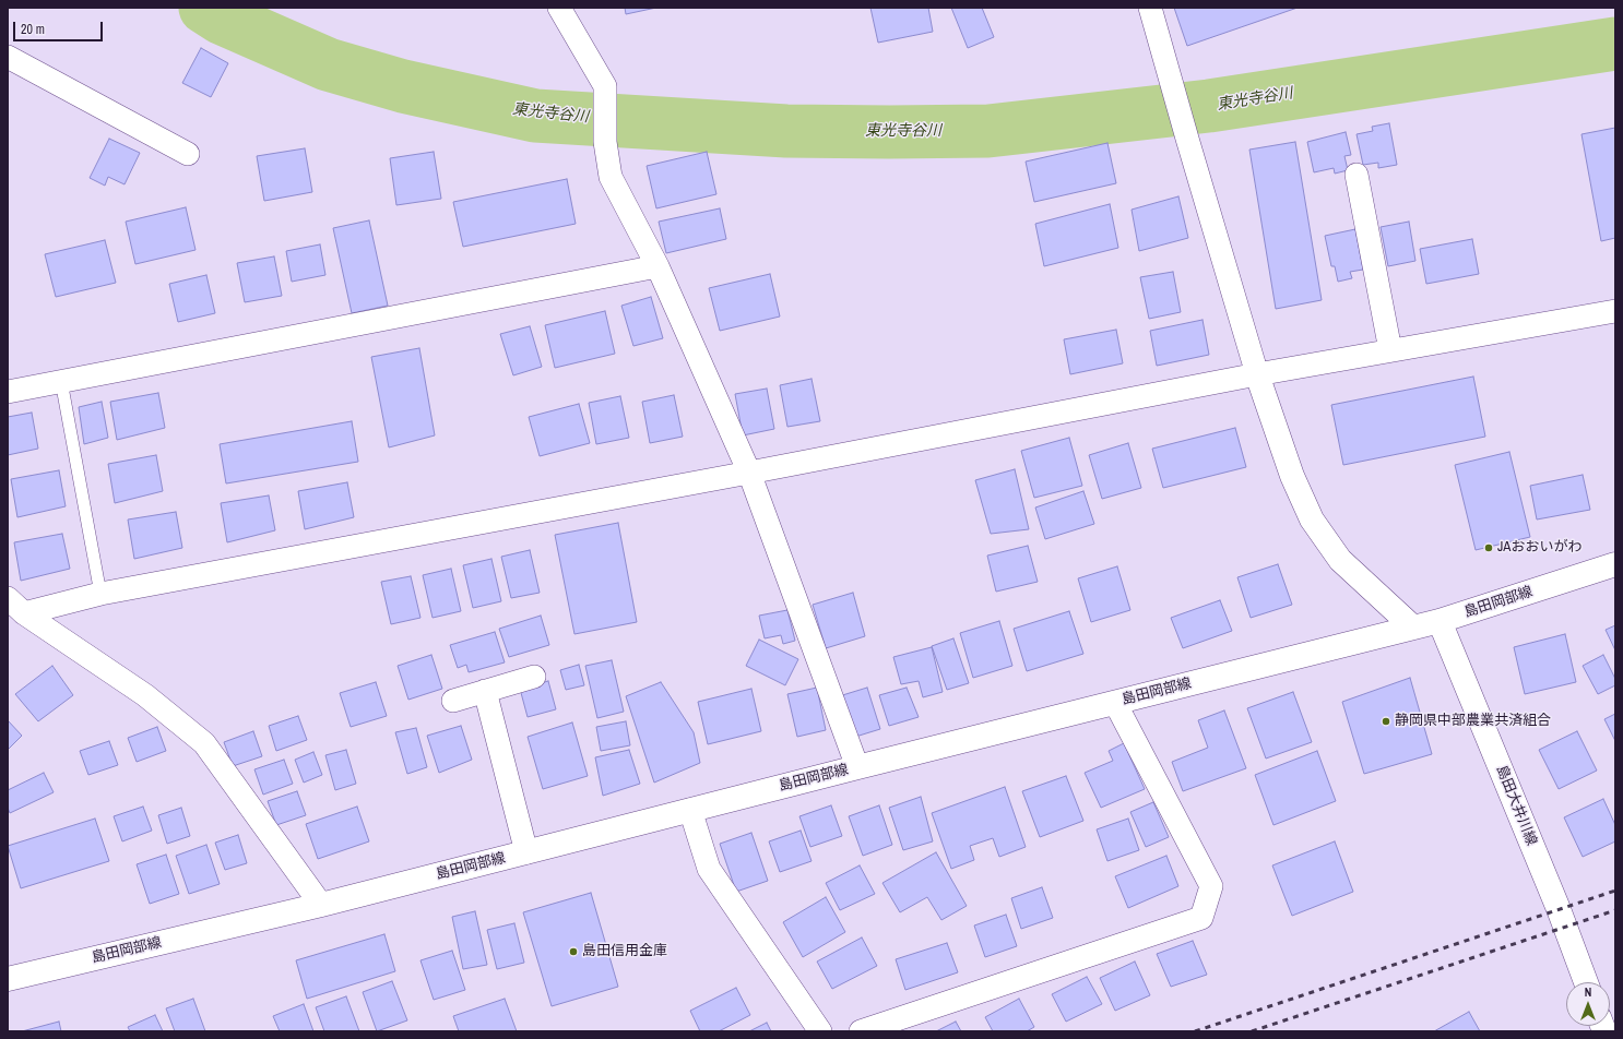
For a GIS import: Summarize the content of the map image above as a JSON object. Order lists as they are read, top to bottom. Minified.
{"streets":{"main road":["島田岡部線","島田大井川線"]},"crossings":[["島田岡部線","島田大井川線"]],"water":["東光寺谷川"],"places":["JAおおいがわ","静岡県中部農業共済組合","島田信用金庫"],"scale_bar":"20 m","north":"top"}
